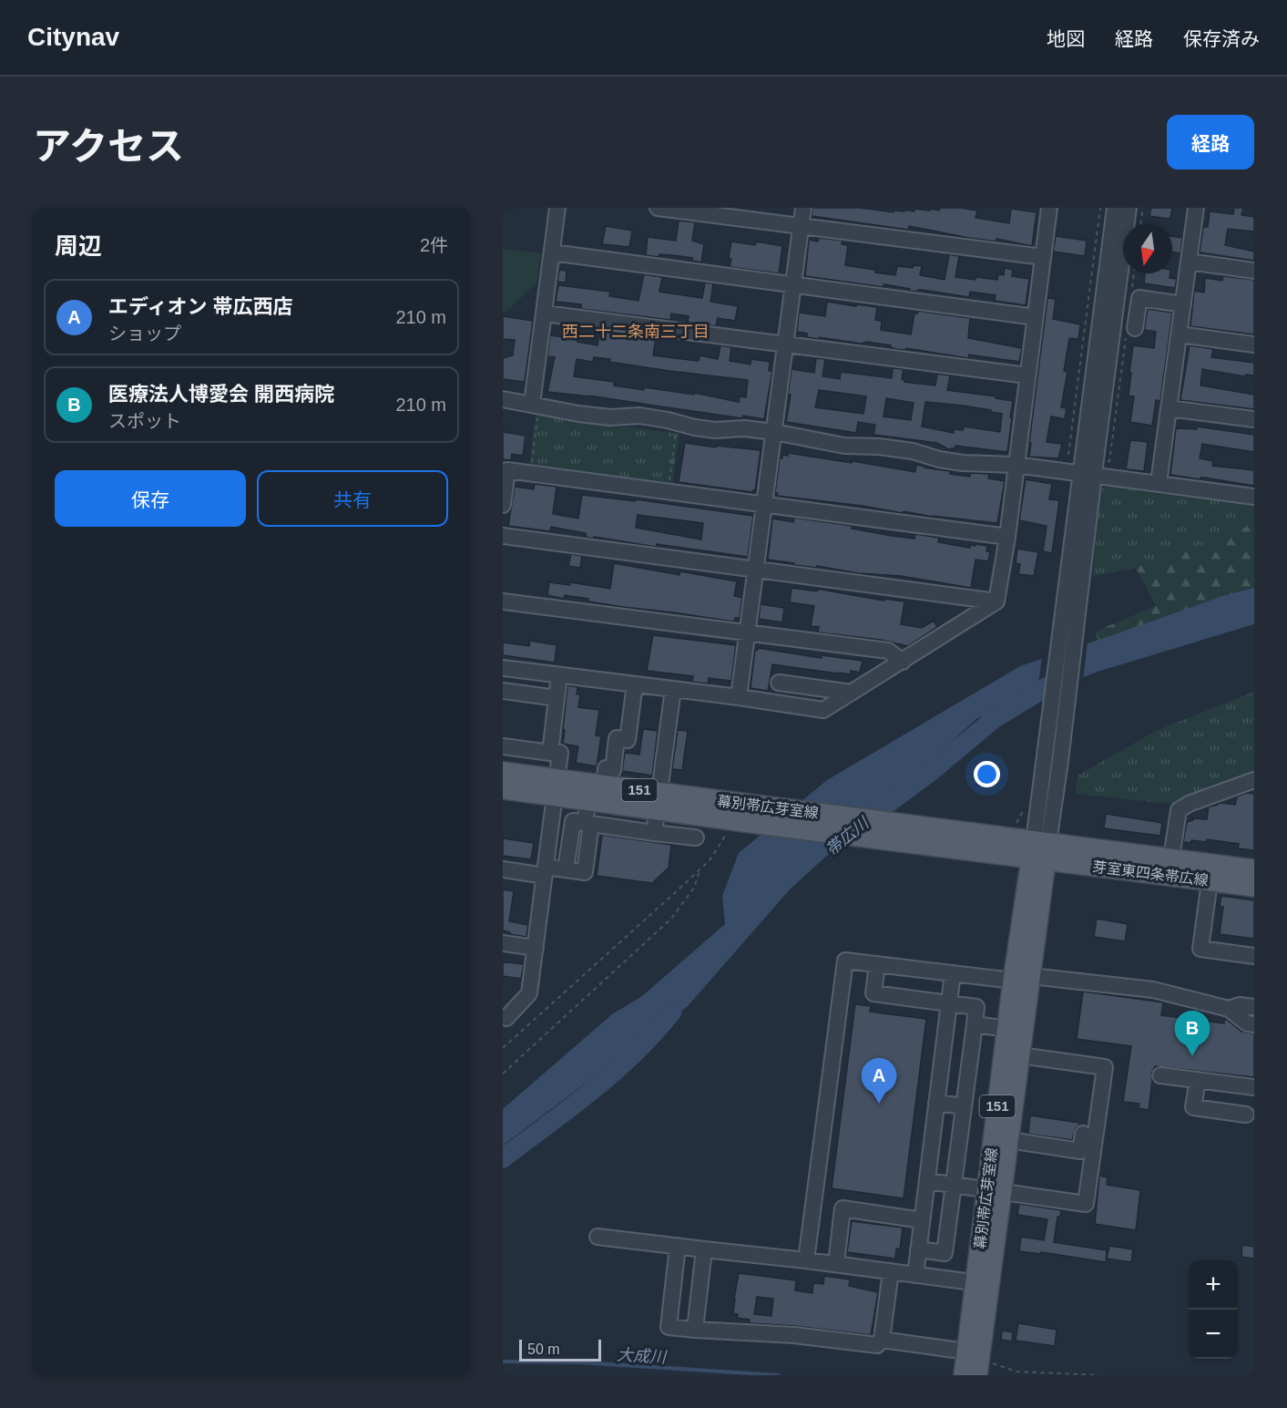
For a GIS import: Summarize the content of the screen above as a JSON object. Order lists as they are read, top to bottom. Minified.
{"streets":{"main road":["151","幕別帯広芽室線","芽室東四条帯広線"]},"crossings":[["幕別帯広芽室線","芽室東四条帯広線"]],"districts":["西二十二条南三丁目"],"water":["帯広川","大成川"],"scale_bar":"50 m","north":"bottom","page":{"header":"Citynav","nav":["地図","経路","保存済み"],"title":"アクセス","buttons":["経路",["保存","共有"]],"heading":["周辺","2件"],"list":[{"mark":"A","name":"エディオン 帯広西店","note":"ショップ","value":"210 m"},{"mark":"B","name":"医療法人博愛会 開西病院","note":"スポット","value":"210 m"}],"pins":["B","A"],"map_buttons":["+","−"],"scale":"50 m"}}
